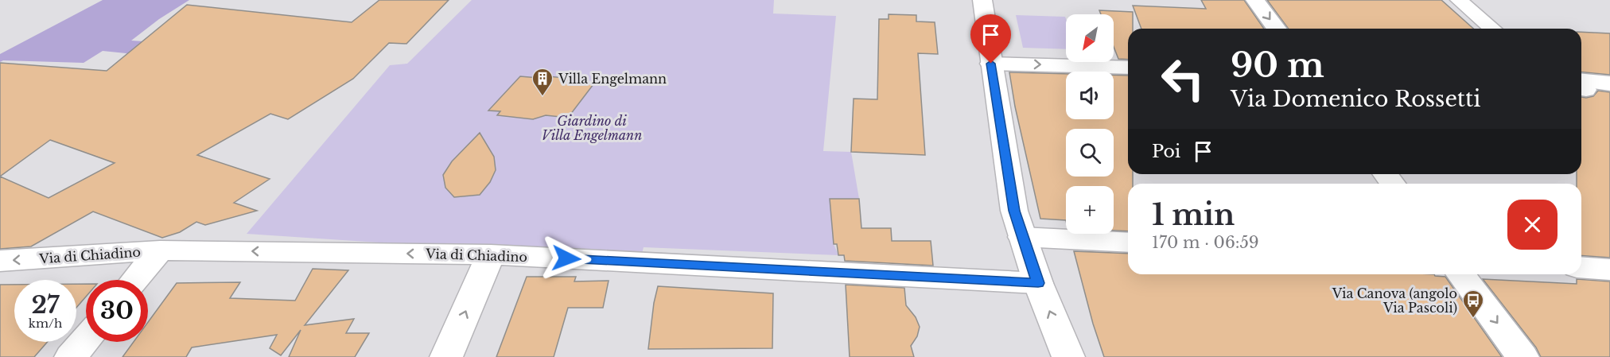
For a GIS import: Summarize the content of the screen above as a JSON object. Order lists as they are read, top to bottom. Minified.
{"streets":{"street":["Via di Chiadino"]},"one_way":["Via di Chiadino"],"parks":["Giardino di Villa Engelmann"],"places":{"building":["Villa Engelmann"],"bus stop":["Via Canova (angolo Via Pascoli)"]},"north":"bottom left","page":{"map_buttons":"+","turn":["90 m","Via Domenico Rossetti"],"then":"Poi","heading":["1 min","170 m · 06:59"],"speed":"27 km/h","limit":"30"}}
